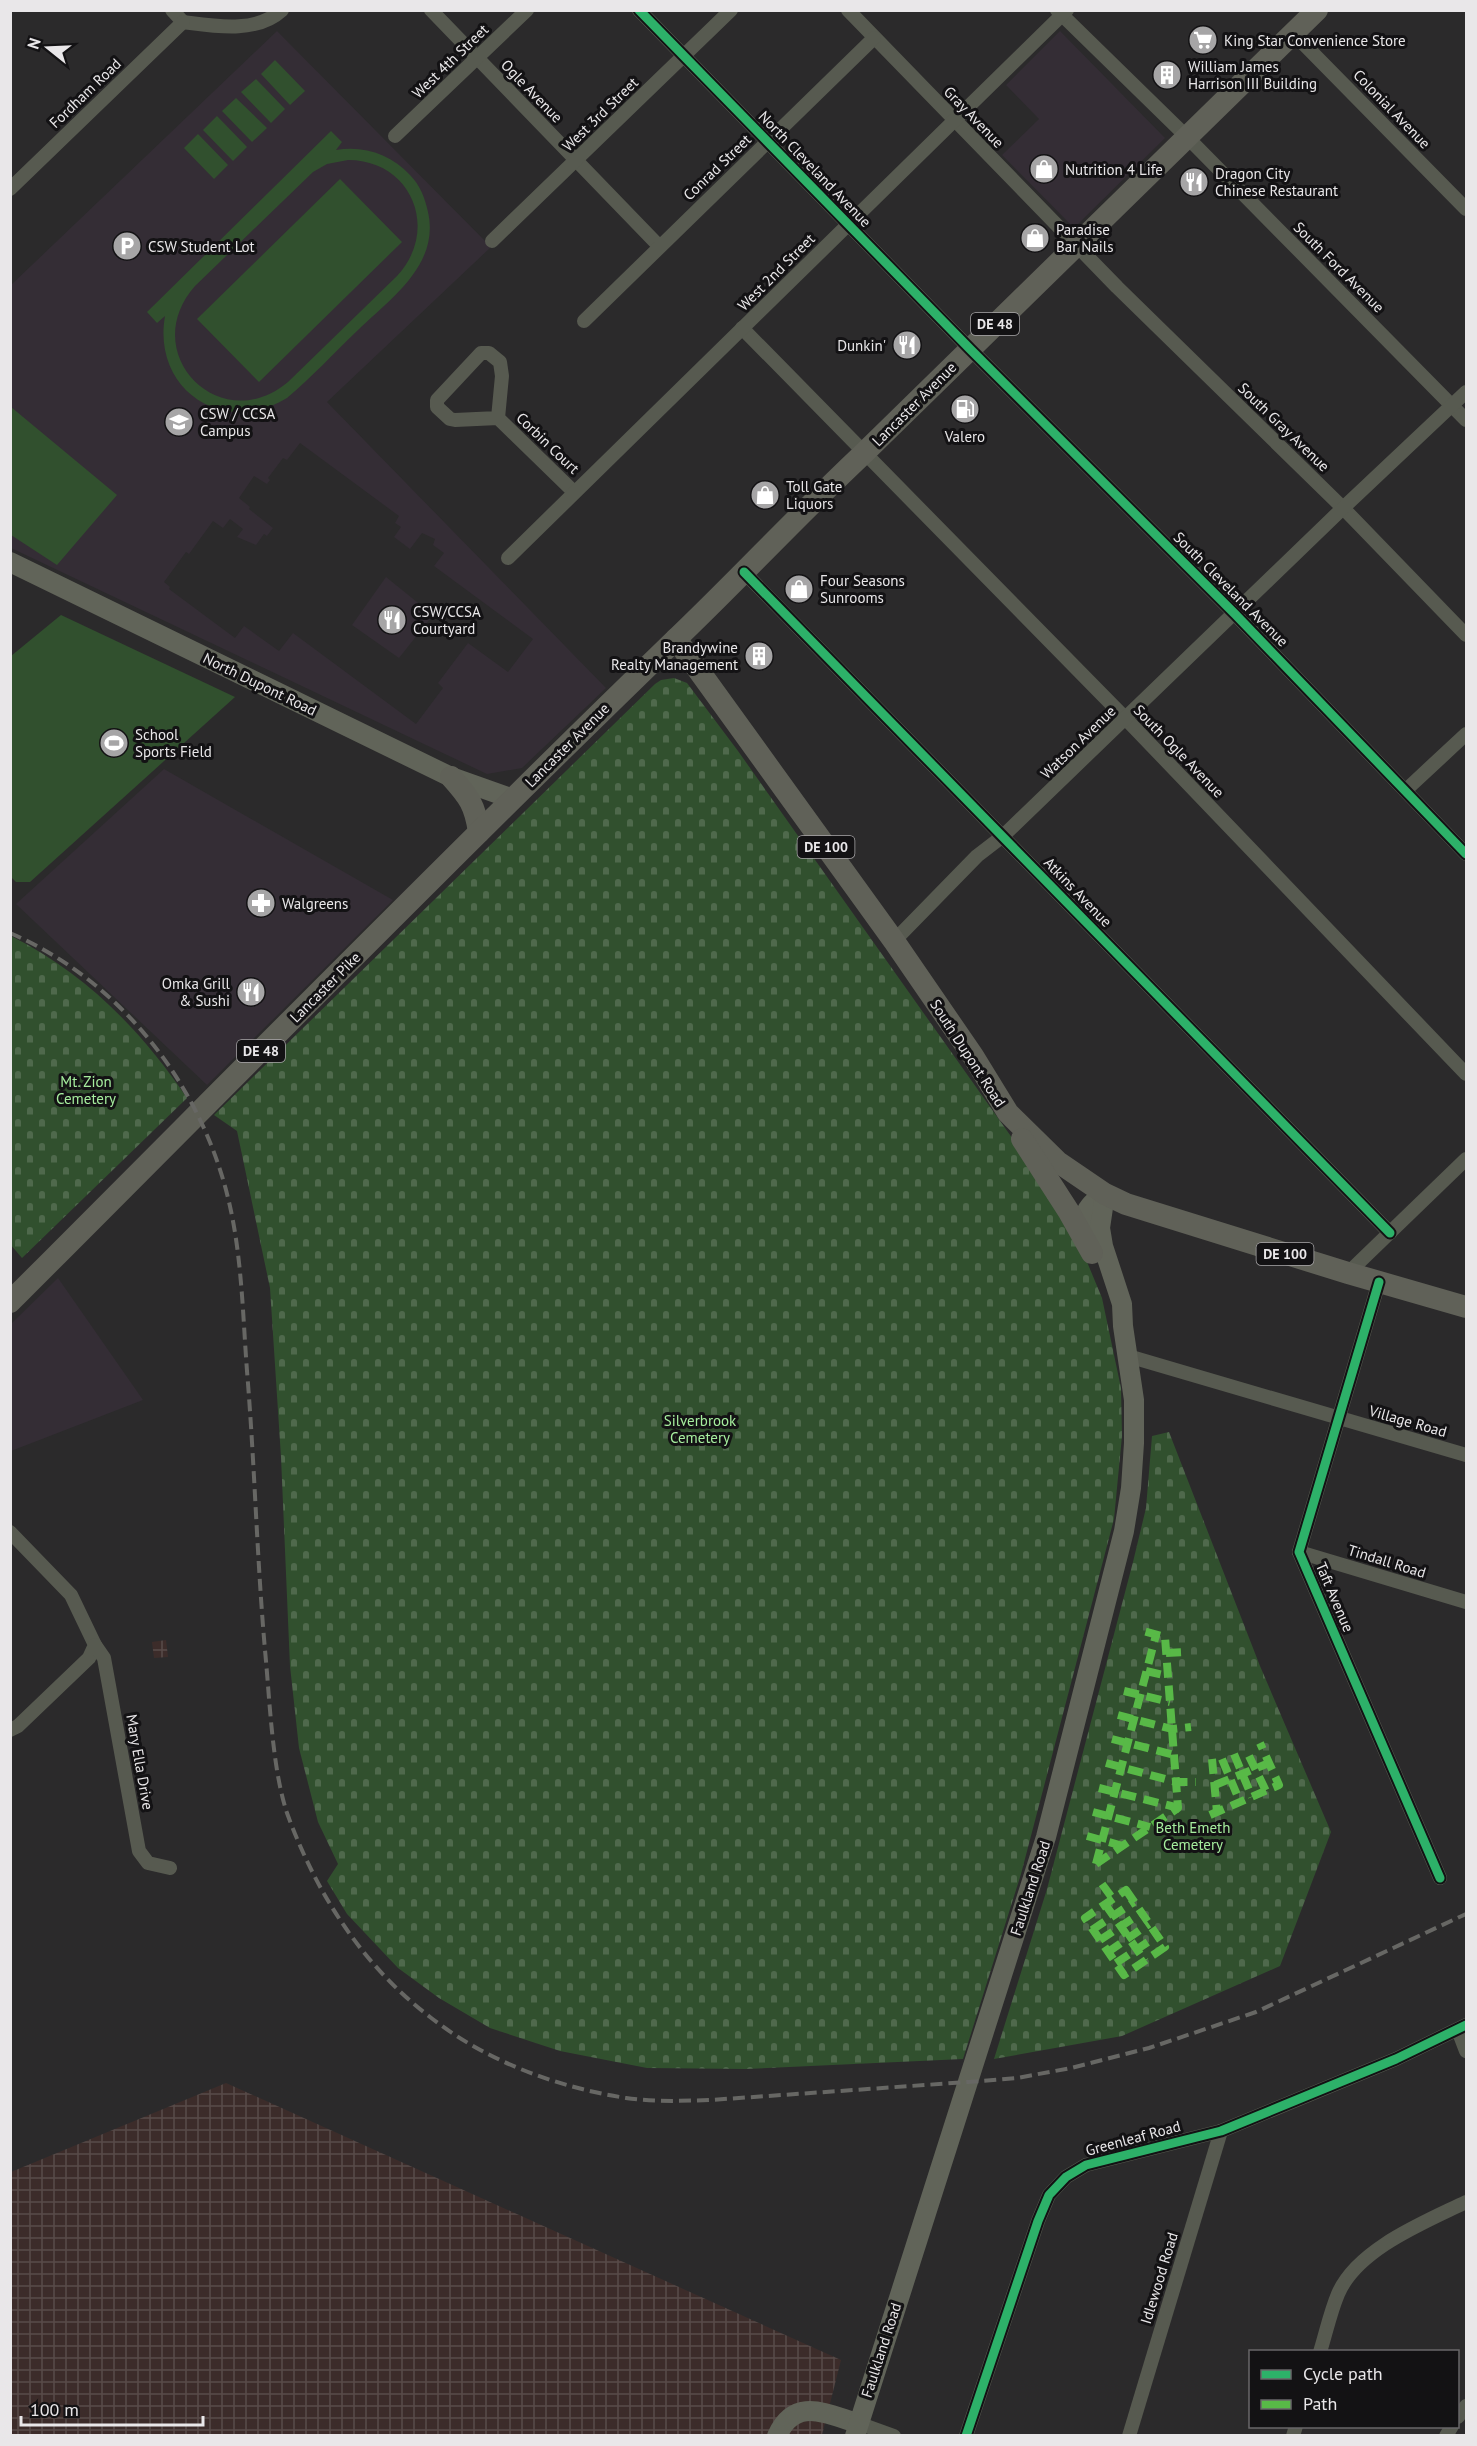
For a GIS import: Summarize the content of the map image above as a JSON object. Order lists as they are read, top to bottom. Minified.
{"streets":{"main road":["DE 48","Lancaster Avenue","North Dupont Road","DE 100","Lancaster Pike","South Dupont Road","Faulkland Road"],"street":["West 4th Street","Ogle Avenue","Fordham Road","Colonial Avenue","West 3rd Street","Gray Avenue","Conrad Street","North Cleveland Avenue","South Ford Avenue","West 2nd Street","South Gray Avenue","Corbin Court","South Cleveland Avenue","Watson Avenue","South Ogle Avenue","Atkins Avenue","Village Road","Tindall Road","Taft Avenue","Mary Ella Drive","Greenleaf Road","Idlewood Road"]},"crossings":[["West 4th Street","Ogle Avenue"],["Ogle Avenue","West 3rd Street"],["Ogle Avenue","Conrad Street"],["Colonial Avenue","Lancaster Avenue"],["West 3rd Street","North Cleveland Avenue"],["Gray Avenue","Conrad Street"],["Gray Avenue","West 2nd Street"],["Gray Avenue","Lancaster Avenue"],["Gray Avenue","South Gray Avenue"],["Conrad Street","North Cleveland Avenue"],["North Cleveland Avenue","West 2nd Street"],["North Cleveland Avenue","Lancaster Avenue"],["North Cleveland Avenue","South Cleveland Avenue"],["South Ford Avenue","West 2nd Street"],["South Ford Avenue","Lancaster Avenue"],["South Ford Avenue","Watson Avenue"],["West 2nd Street","Corbin Court"],["Lancaster Avenue","South Gray Avenue"],["Lancaster Avenue","South Cleveland Avenue"],["Lancaster Avenue","North Dupont Road"],["Lancaster Avenue","South Ogle Avenue"],["Lancaster Avenue","Atkins Avenue"],["Lancaster Avenue","Lancaster Pike"],["Lancaster Avenue","South Dupont Road"],["South Gray Avenue","Watson Avenue"],["South Cleveland Avenue","Watson Avenue"],["North Dupont Road","Lancaster Pike"],["Watson Avenue","South Ogle Avenue"],["Watson Avenue","Atkins Avenue"],["Watson Avenue","South Dupont Road"],["South Dupont Road","Taft Avenue"],["South Dupont Road","Faulkland Road"],["Village Road","Taft Avenue"],["Village Road","Faulkland Road"],["Tindall Road","Taft Avenue"],["Greenleaf Road","Idlewood Road"]],"parks":["Mt. Zion Cemetery","Silverbrook Cemetery","Beth Emeth Cemetery"],"places":{"supermarket":["King Star Convenience Store"],"building":["William James Harrison III Building","Brandywine Realty Management"],"shop":["Nutrition 4 Life","Paradise Bar Nails","Toll Gate Liquors","Four Seasons Sunrooms"],"restaurant":["Dragon City Chinese Restaurant","Dunkin'","CSW/CCSA Courtyard","Omka Grill & Sushi"],"parking":["CSW Student Lot"],"fuel station":["Valero"],"school or university":["CSW / CCSA Campus"],"sports":["School Sports Field"],"pharmacy":["Walgreens"]},"legend":["Cycle path","Path"],"scale_bar":"100 m","north":"left"}
